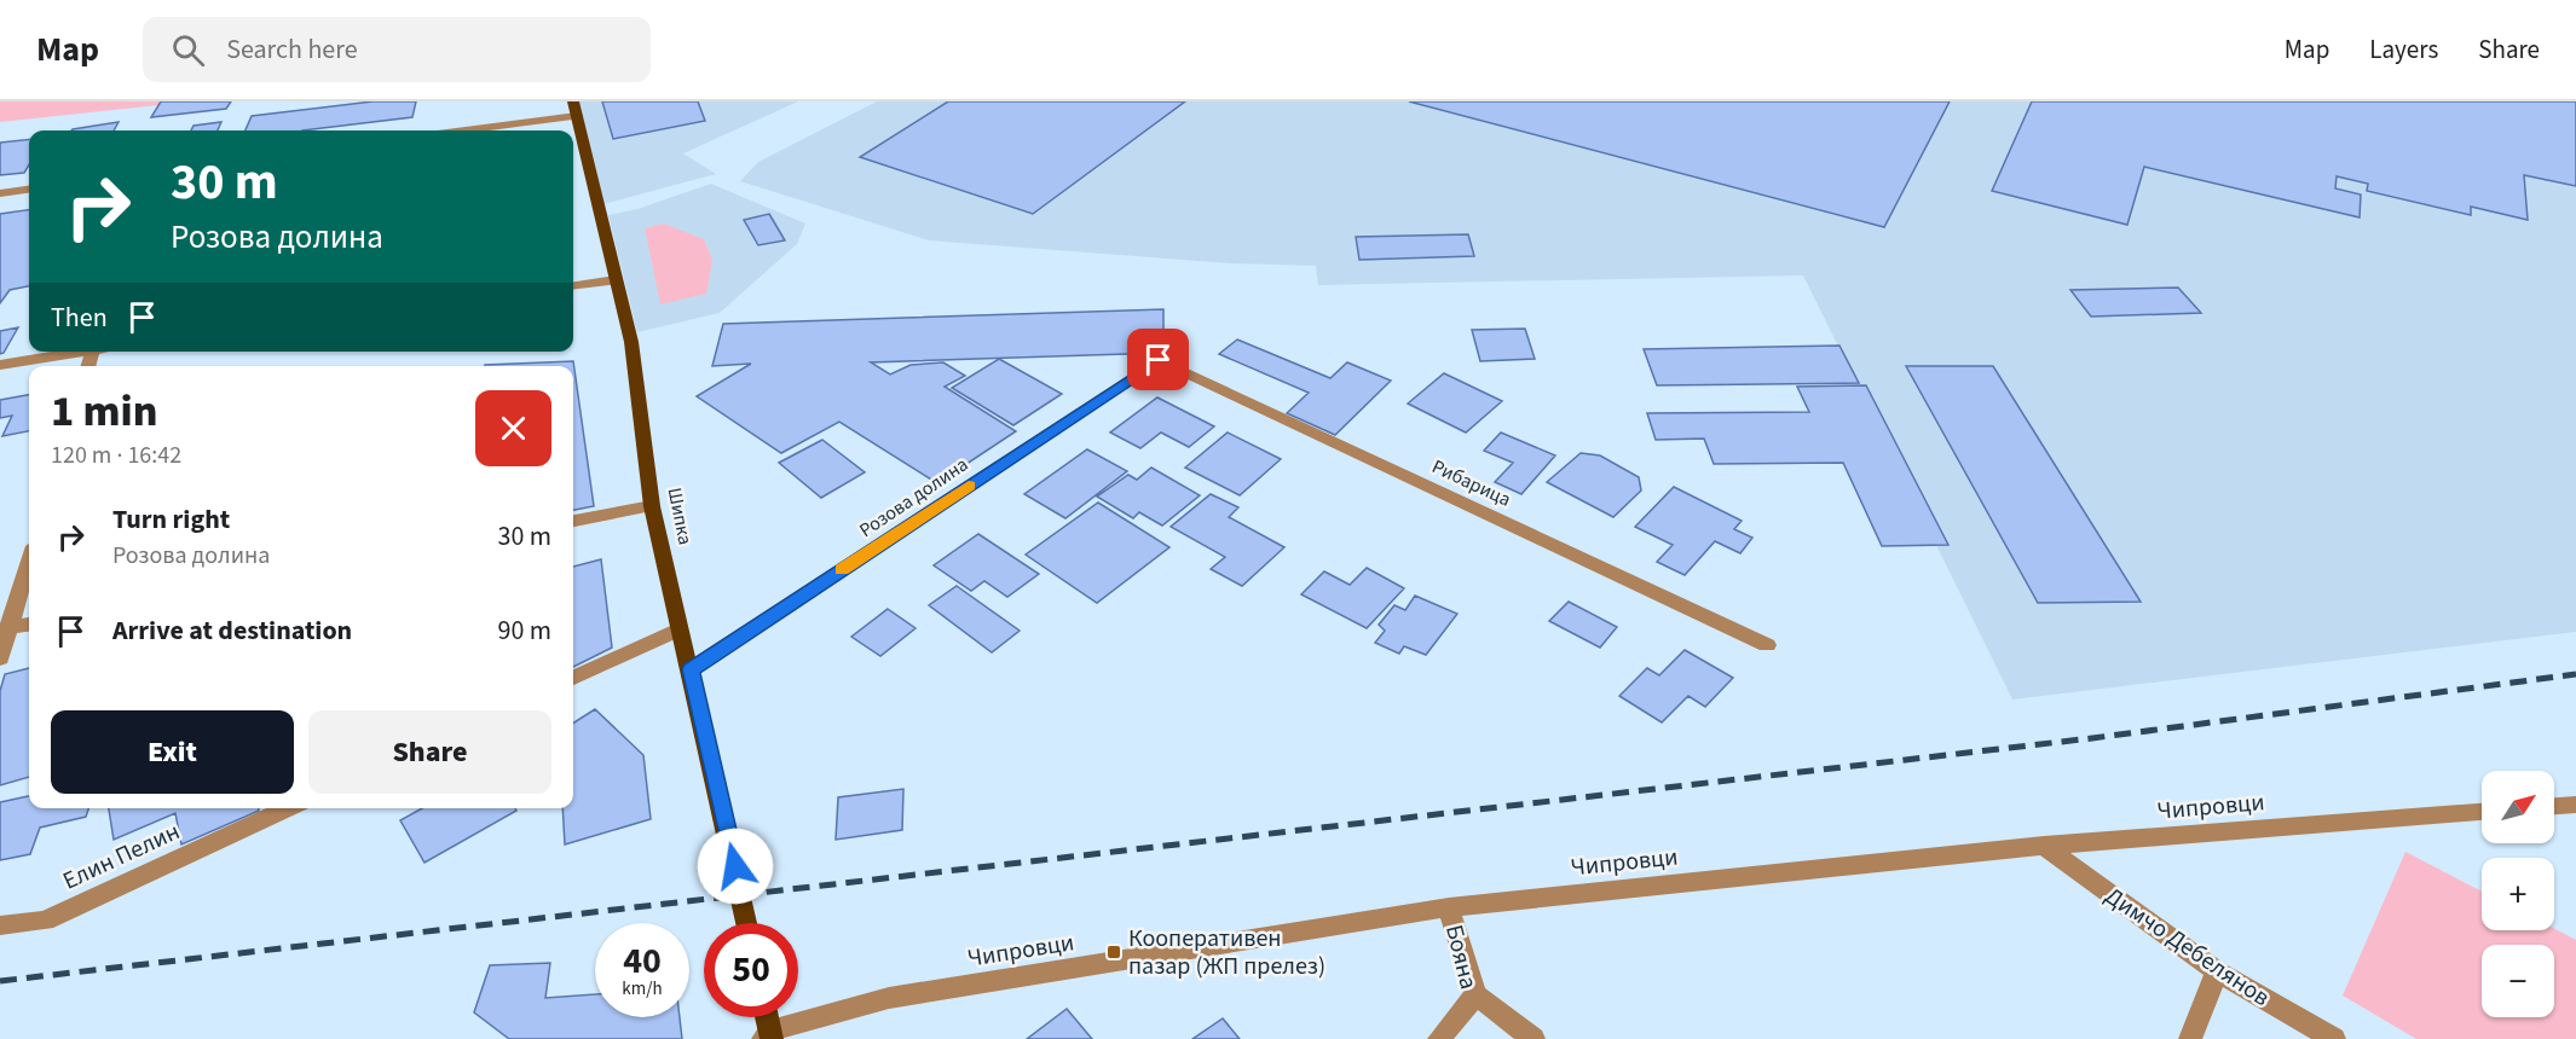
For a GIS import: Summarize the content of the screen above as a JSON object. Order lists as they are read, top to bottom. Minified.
{"streets":{"main road":["Шипка"],"street":["Рибарица","Розова долина","Чипровци","Елин Пелин","Димчо Дебелянов","Бояна"]},"crossings":[["Рибарица","Розова долина"],["Розова долина","Шипка"],["Чипровци","Димчо Дебелянов"],["Чипровци","Бояна"]],"places":{"transit":["Кооперативен пазар (ЖП прелез)"]},"north":"top right","page":{"header":"Map","search":"Search here","nav":["Map","Layers","Share"],"turn":["30 m","Розова долина"],"then":"Then","heading":["1 min","120 m · 16:42"],"list":[{"name":"Turn right","note":"Розова долина","value":"30 m"},{"name":"Arrive at destination","value":"90 m"}],"buttons":["Exit","Share"],"map_buttons":["+","−"],"speed":"40 km/h","limit":"50"}}
